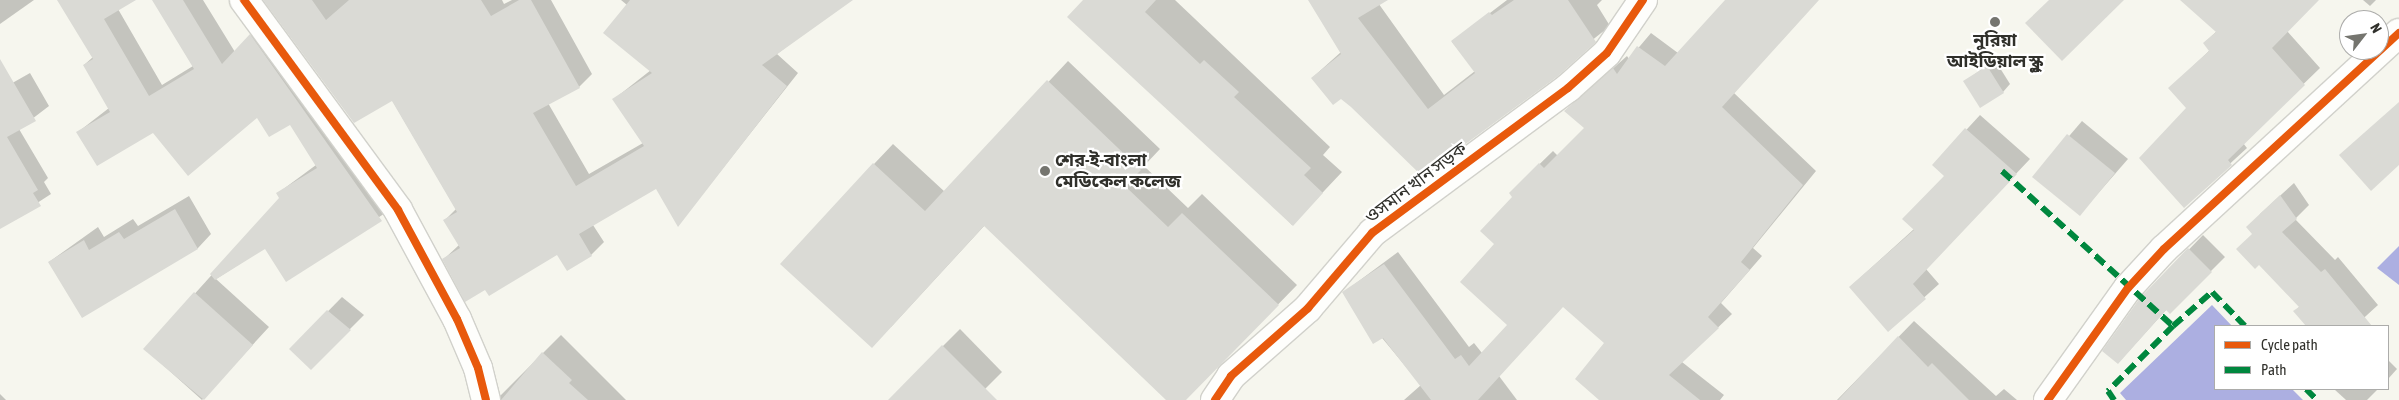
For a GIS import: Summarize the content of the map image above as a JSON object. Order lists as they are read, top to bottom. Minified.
{"streets":{"street":["ওসমান খান সড়ক"]},"places":["নুরিয়া আইডিয়াল স্কুল","শের-ই-বাংলা মেডিকেল কলেজ"],"legend":["Cycle path","Path"],"north":"top right"}
